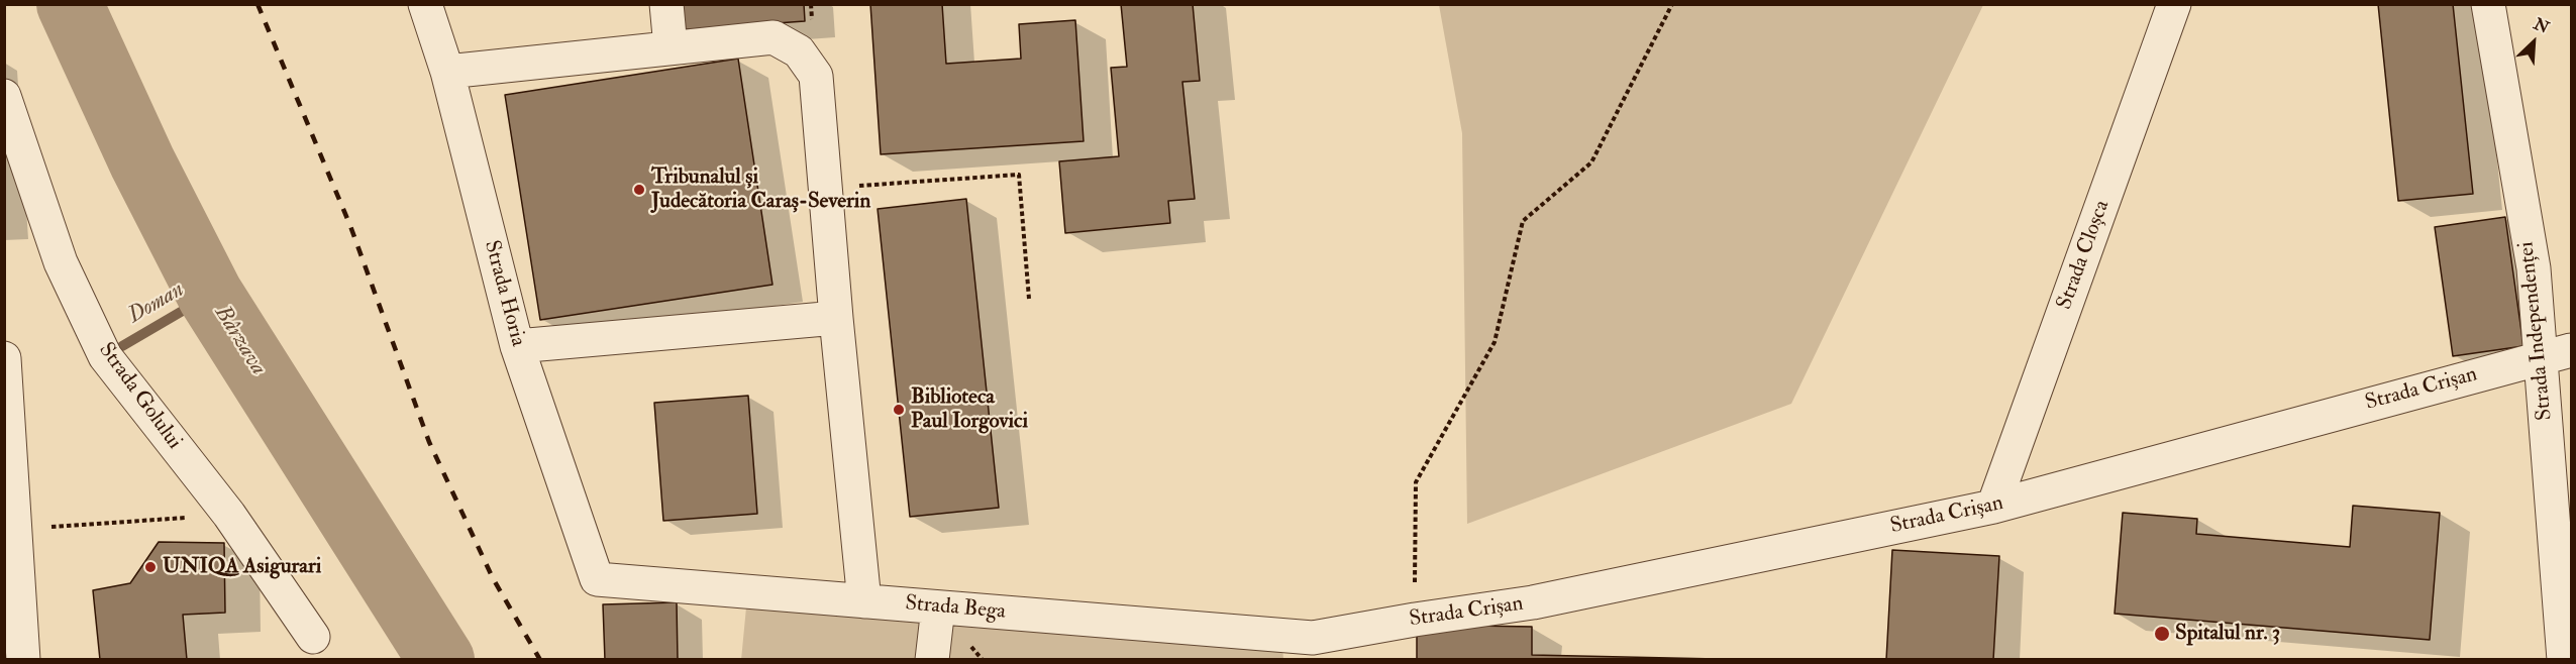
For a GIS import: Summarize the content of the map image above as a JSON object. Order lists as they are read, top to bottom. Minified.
{"streets":{"street":["Strada Cloșca","Strada Horia","Strada Independenței","Strada Crișan","Strada Golului","Strada Bega"]},"crossings":[["Strada Cloșca","Strada Crișan"],["Strada Horia","Strada Bega"],["Strada Independenței","Strada Crișan"],["Strada Crișan","Strada Bega"]],"water":["Doman","Bârzava"],"places":["Tribunalul și Judecătoria Caraș-Severin","Biblioteca Paul Iorgovici","UNIQA Asigurari","Spitalul nr. 3"],"north":"top right"}
